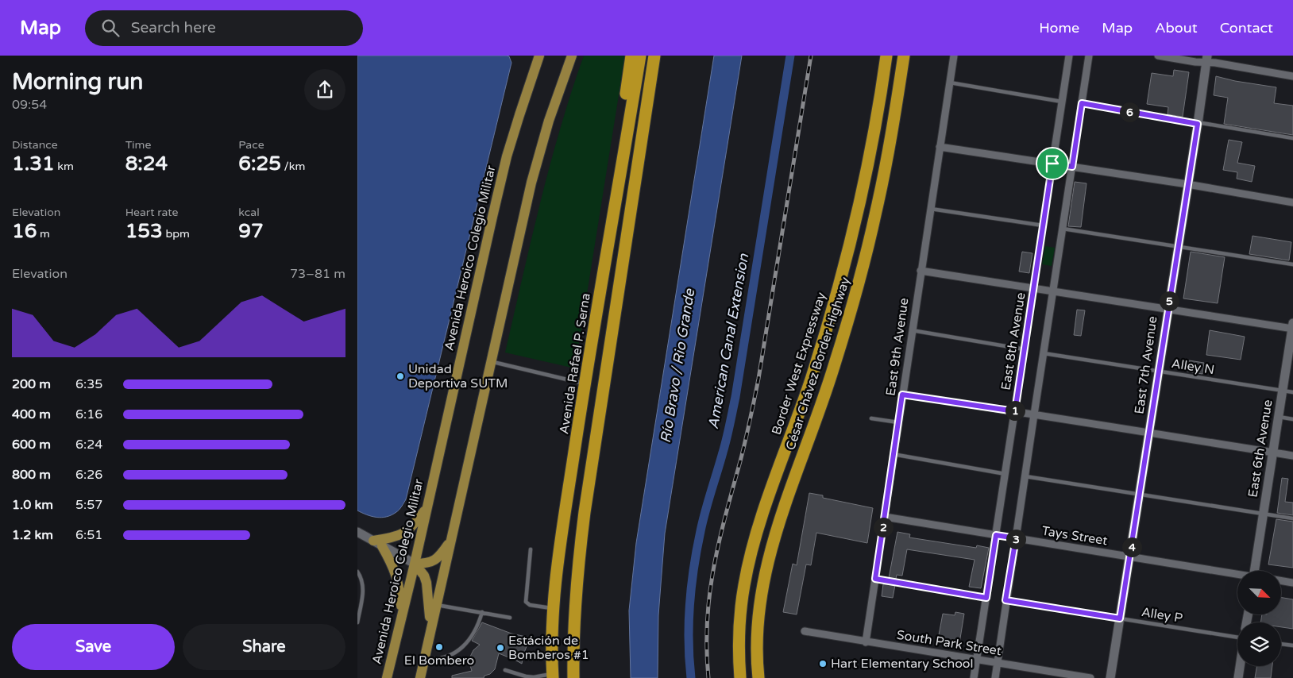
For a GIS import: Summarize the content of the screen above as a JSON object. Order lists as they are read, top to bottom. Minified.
{"streets":{"highway":["Avenida Rafael P. Serna","Border West Expressway","César Chávez Border Highway"],"main road":["Avenida Heroico Colegio Militar"],"street":["East 8th Avenue","East 9th Avenue","East 7th Avenue","East 6th Avenue","Tays Street","South Park Street"],"lane":["Alley N","Alley P"]},"crossings":[["East 8th Avenue","Tays Street"],["East 8th Avenue","South Park Street"],["East 9th Avenue","Tays Street"],["East 9th Avenue","South Park Street"],["East 7th Avenue","Alley N"],["East 7th Avenue","Tays Street"],["East 7th Avenue","Alley P"],["Alley N","East 6th Avenue"]],"water":["American Canal Extension","Río Bravo / Rio Grande"],"places":["Unidad Deportiva SUTM","El Bombero","Estáción de Bomberos #1","Hart Elementary School"],"north":"bottom right","page":{"header":"Map","search":"Search here","nav":["Home","Map","About","Contact"],"heading":["Morning run","09:54"],"pins":["6","5","1","2","3","4"],"stats":[["Distance","1.31 km"],["Time","8:24"],["Pace","6:25 /km"],["Elevation","16 m"],["Heart rate","153 bpm"],["kcal","97"]],"chart":["Elevation","73–81 m"],"list":[{"name":"200 m","note":"6:35"},{"name":"400 m","note":"6:16"},{"name":"600 m","note":"6:24"},{"name":"800 m","note":"6:26"},{"name":"1.0 km","note":"5:57"},{"name":"1.2 km","note":"6:51"}],"buttons":["Save","Share"]}}
